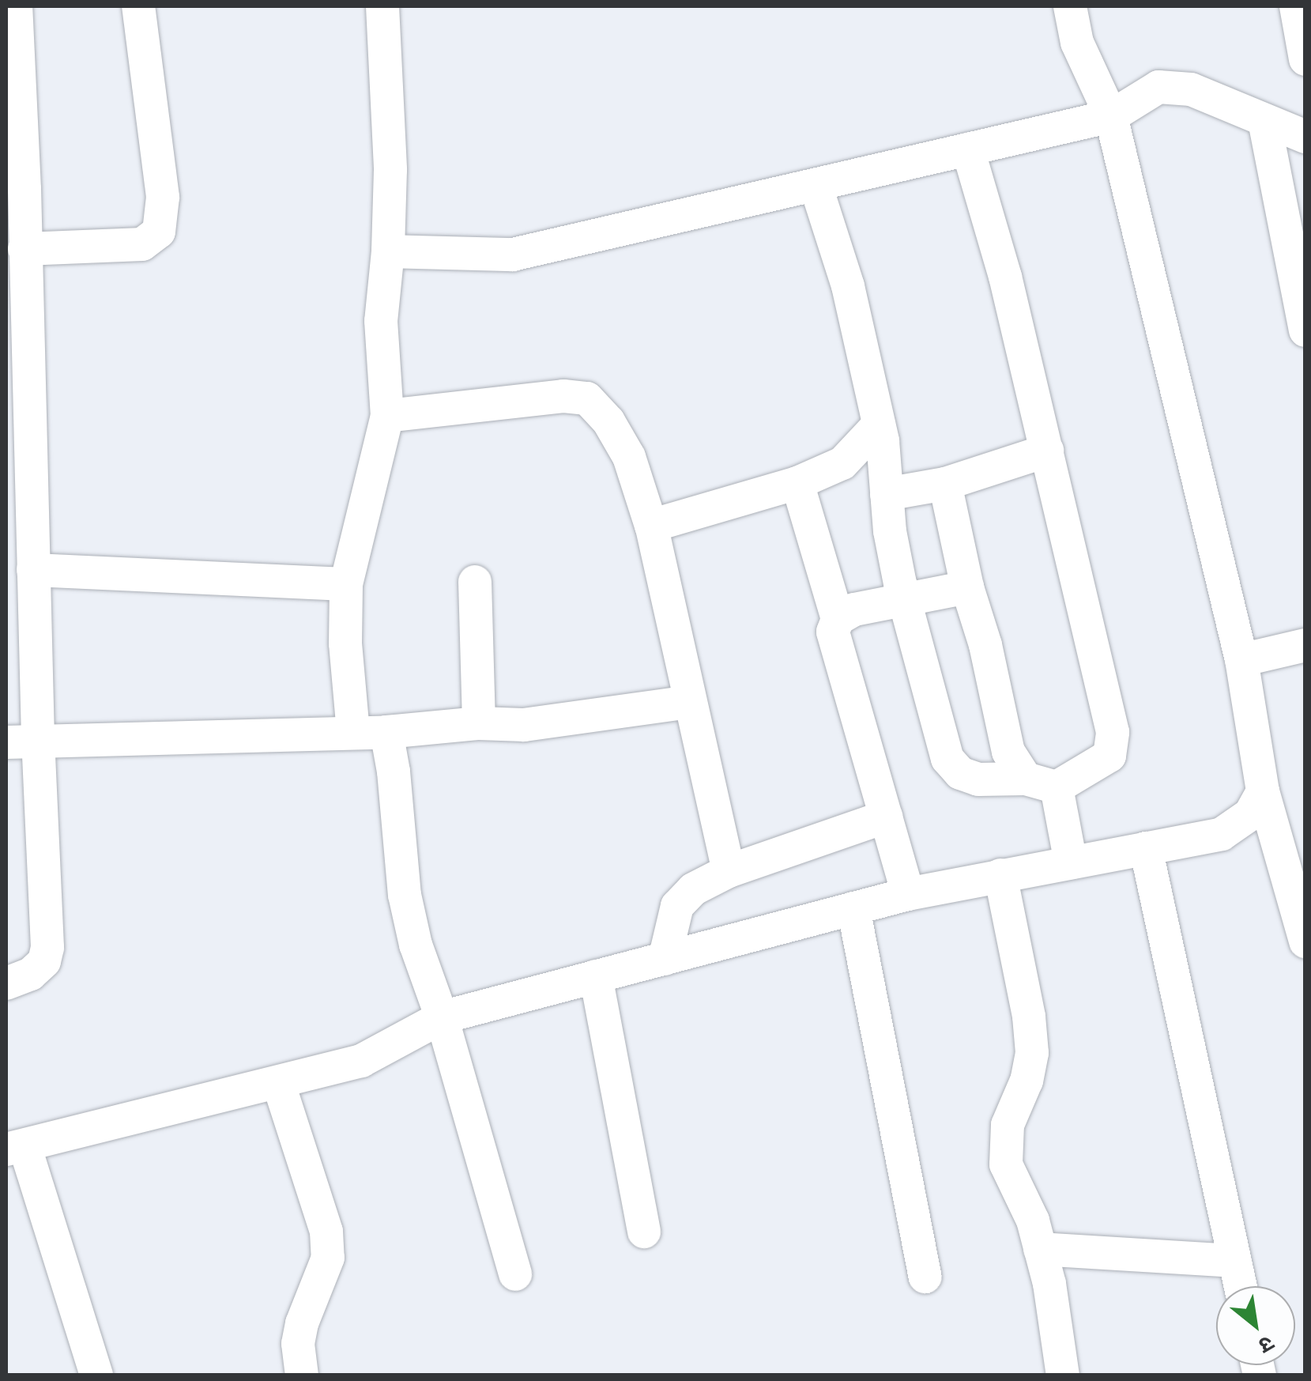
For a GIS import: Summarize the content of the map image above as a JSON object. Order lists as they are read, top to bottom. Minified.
{"north":"bottom right"}
